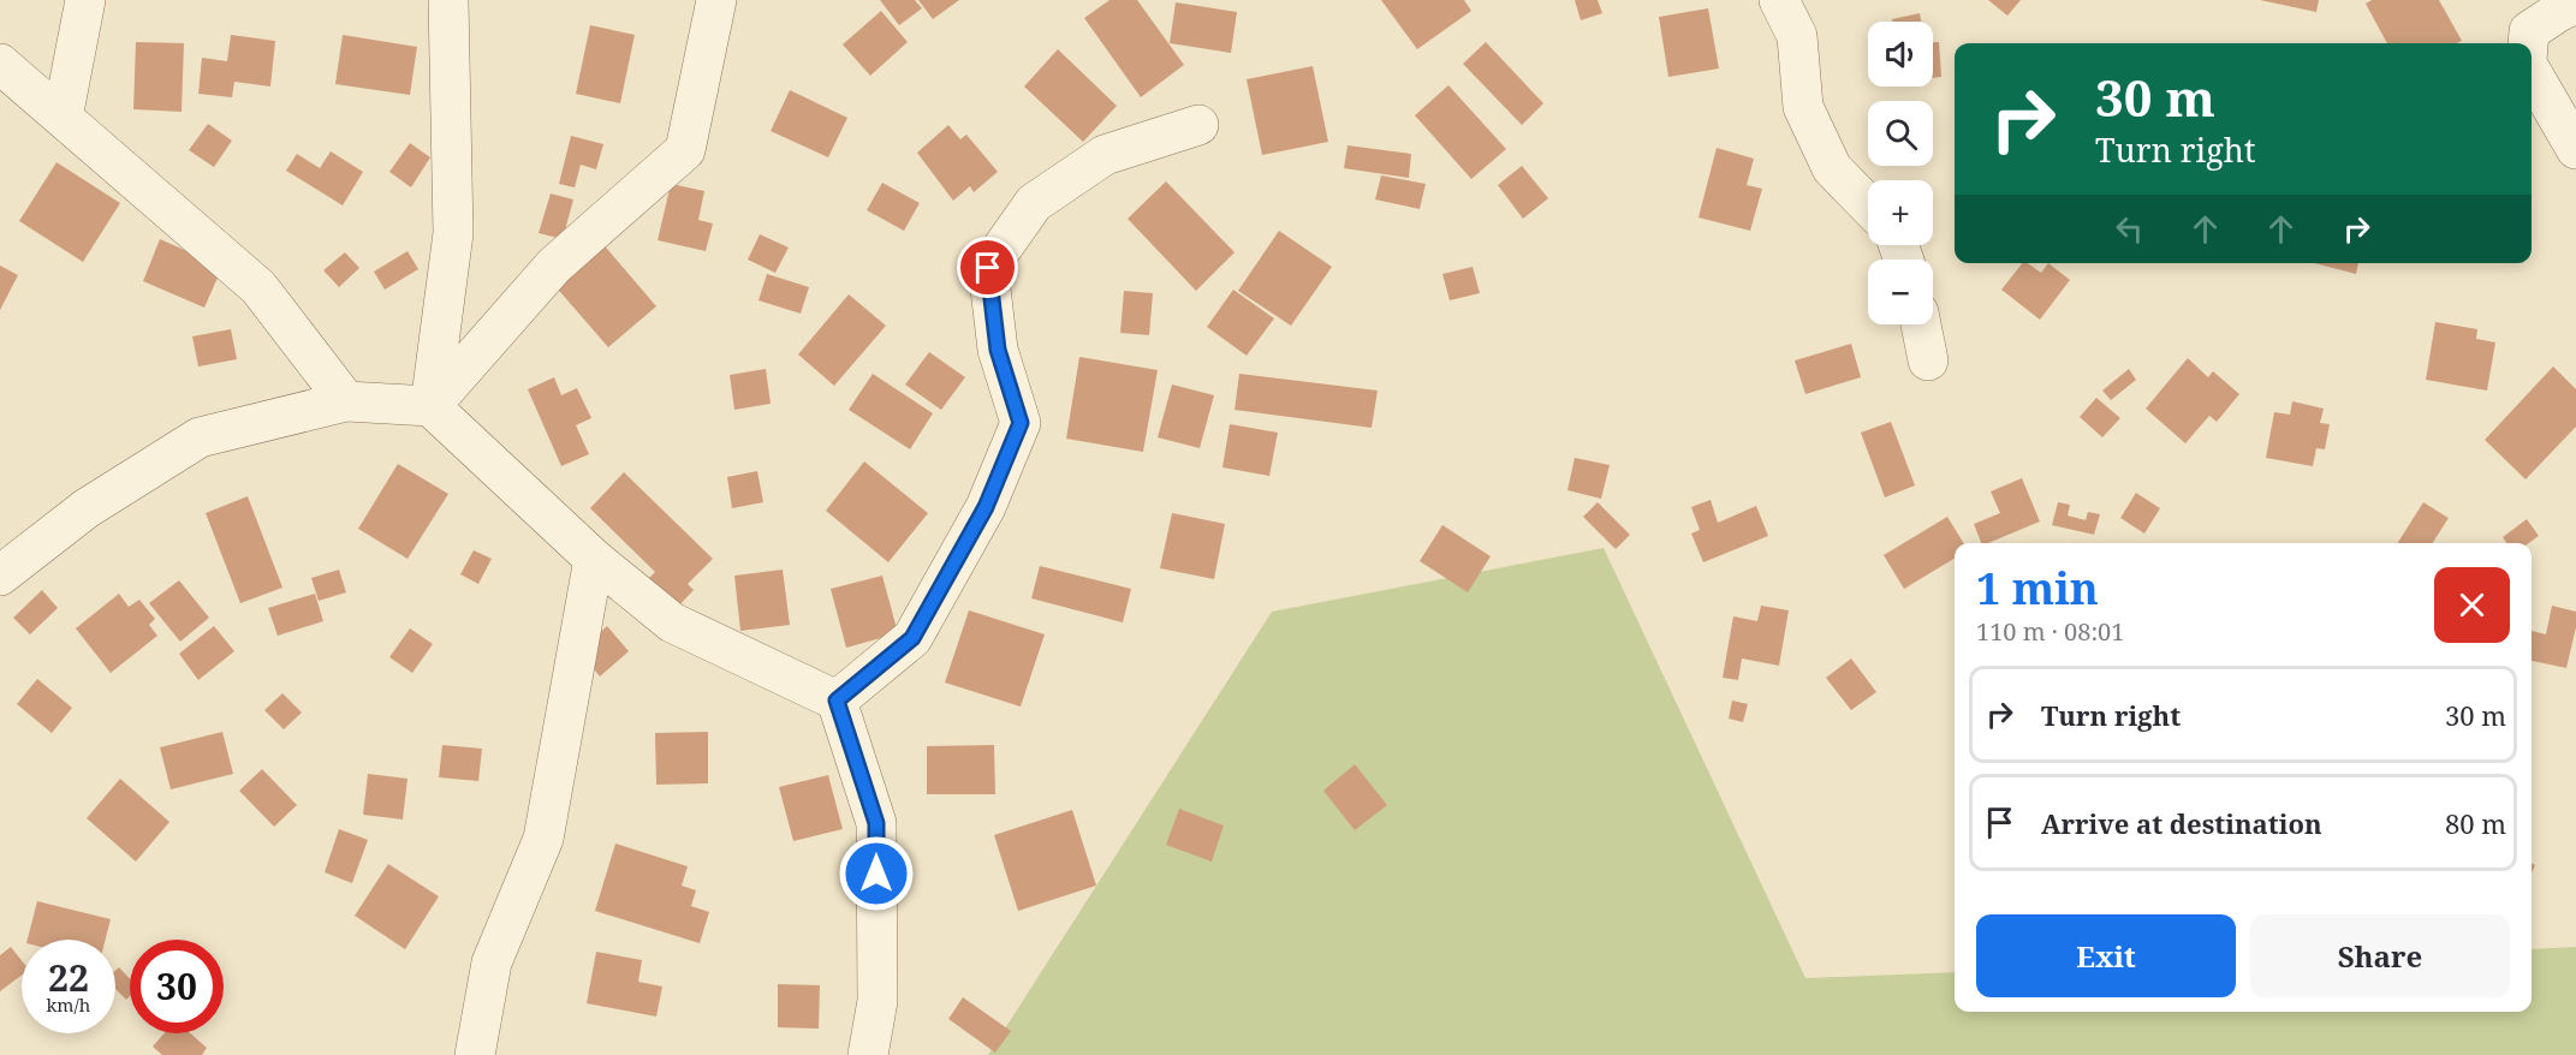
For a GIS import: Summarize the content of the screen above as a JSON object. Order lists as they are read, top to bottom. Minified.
{"page":{"map_buttons":["+","−"],"turn":["30 m","Turn right"],"heading":["1 min","110 m · 08:01"],"list":[{"name":"Turn right","value":"30 m"},{"name":"Arrive at destination","value":"80 m"}],"buttons":["Exit","Share"],"speed":"22 km/h","limit":"30"}}
